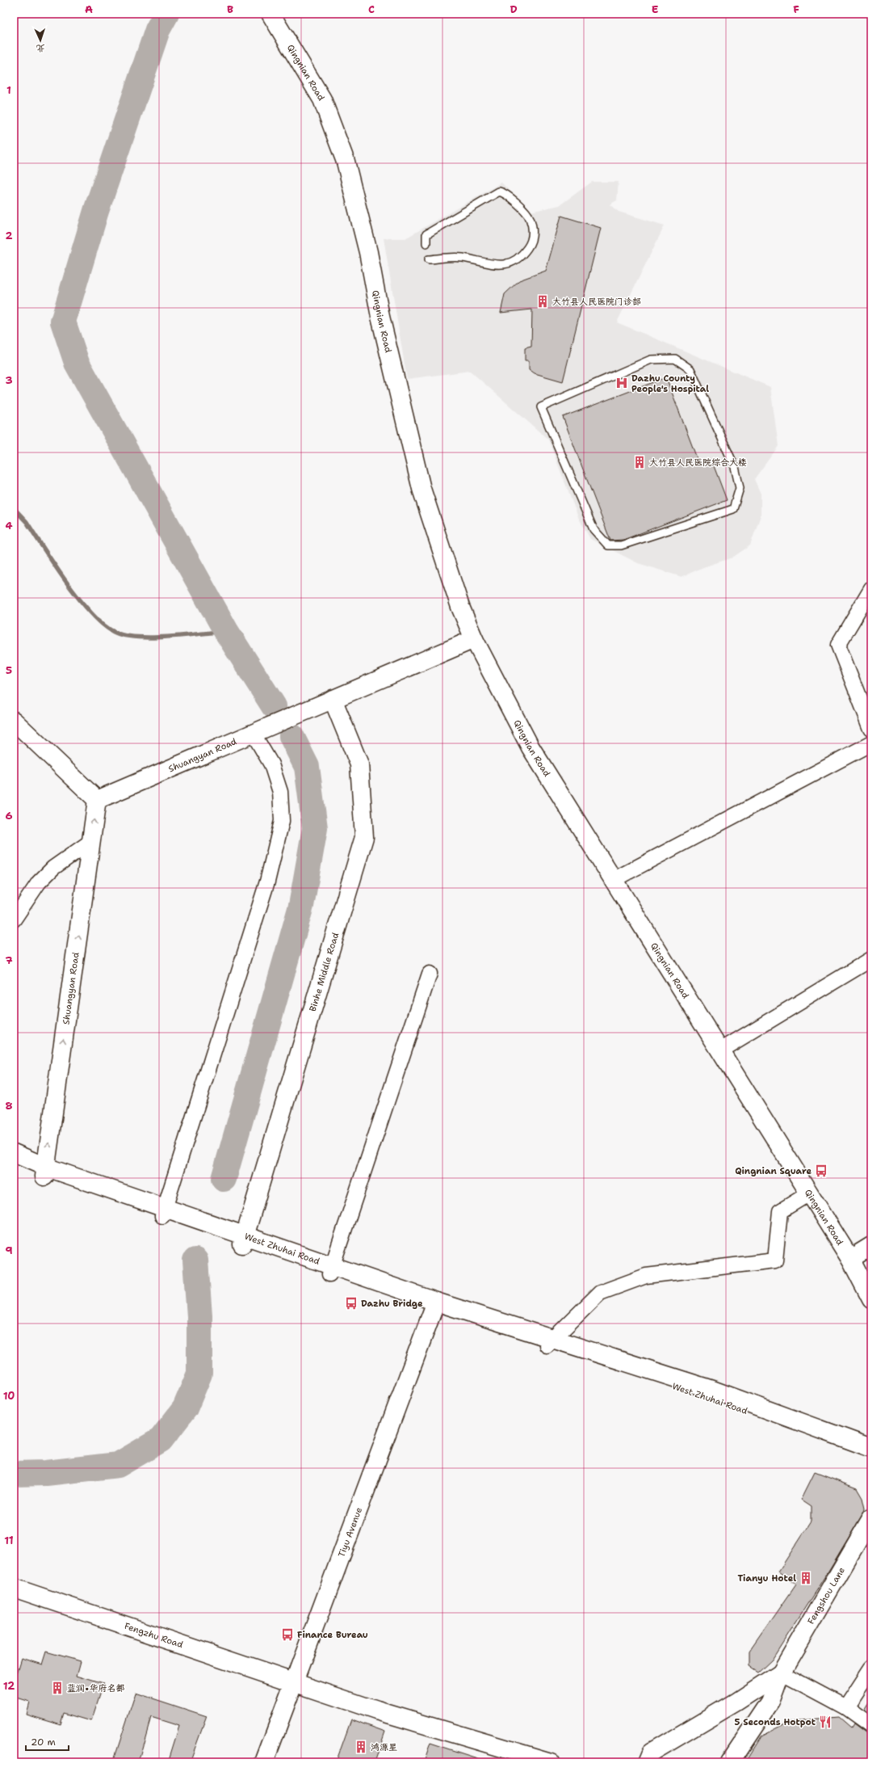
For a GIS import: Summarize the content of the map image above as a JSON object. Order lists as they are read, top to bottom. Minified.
{"streets":{"street":["Qingnian Road","Shuangyan Road","Binhe Middle Road","West Zhuhai Road","Tiyu Avenue","Fengshou Lane","Fengzhu Road"]},"crossings":[["Shuangyan Road","Binhe Middle Road"],["Shuangyan Road","West Zhuhai Road"],["Binhe Middle Road","West Zhuhai Road"],["West Zhuhai Road","Tiyu Avenue"],["Tiyu Avenue","Fengzhu Road"]],"places":{"building":["大竹县人民医院门诊部","大竹县人民医院综合大楼","Tianyu Hotel","蓝润•华府名都","鸿源星"],"hospital":["Dazhu County People's Hospital"],"bus stop":["Qingnian Square","Dazhu Bridge","Finance Bureau"],"restaurant":["5 Seconds Hotpot"]},"scale_bar":"20 m","north":"bottom","grid":{"columns":["A","B","C","D","E","F"],"rows":["1","2","3","4","5","6","7","8","9","10","11","12"]}}
